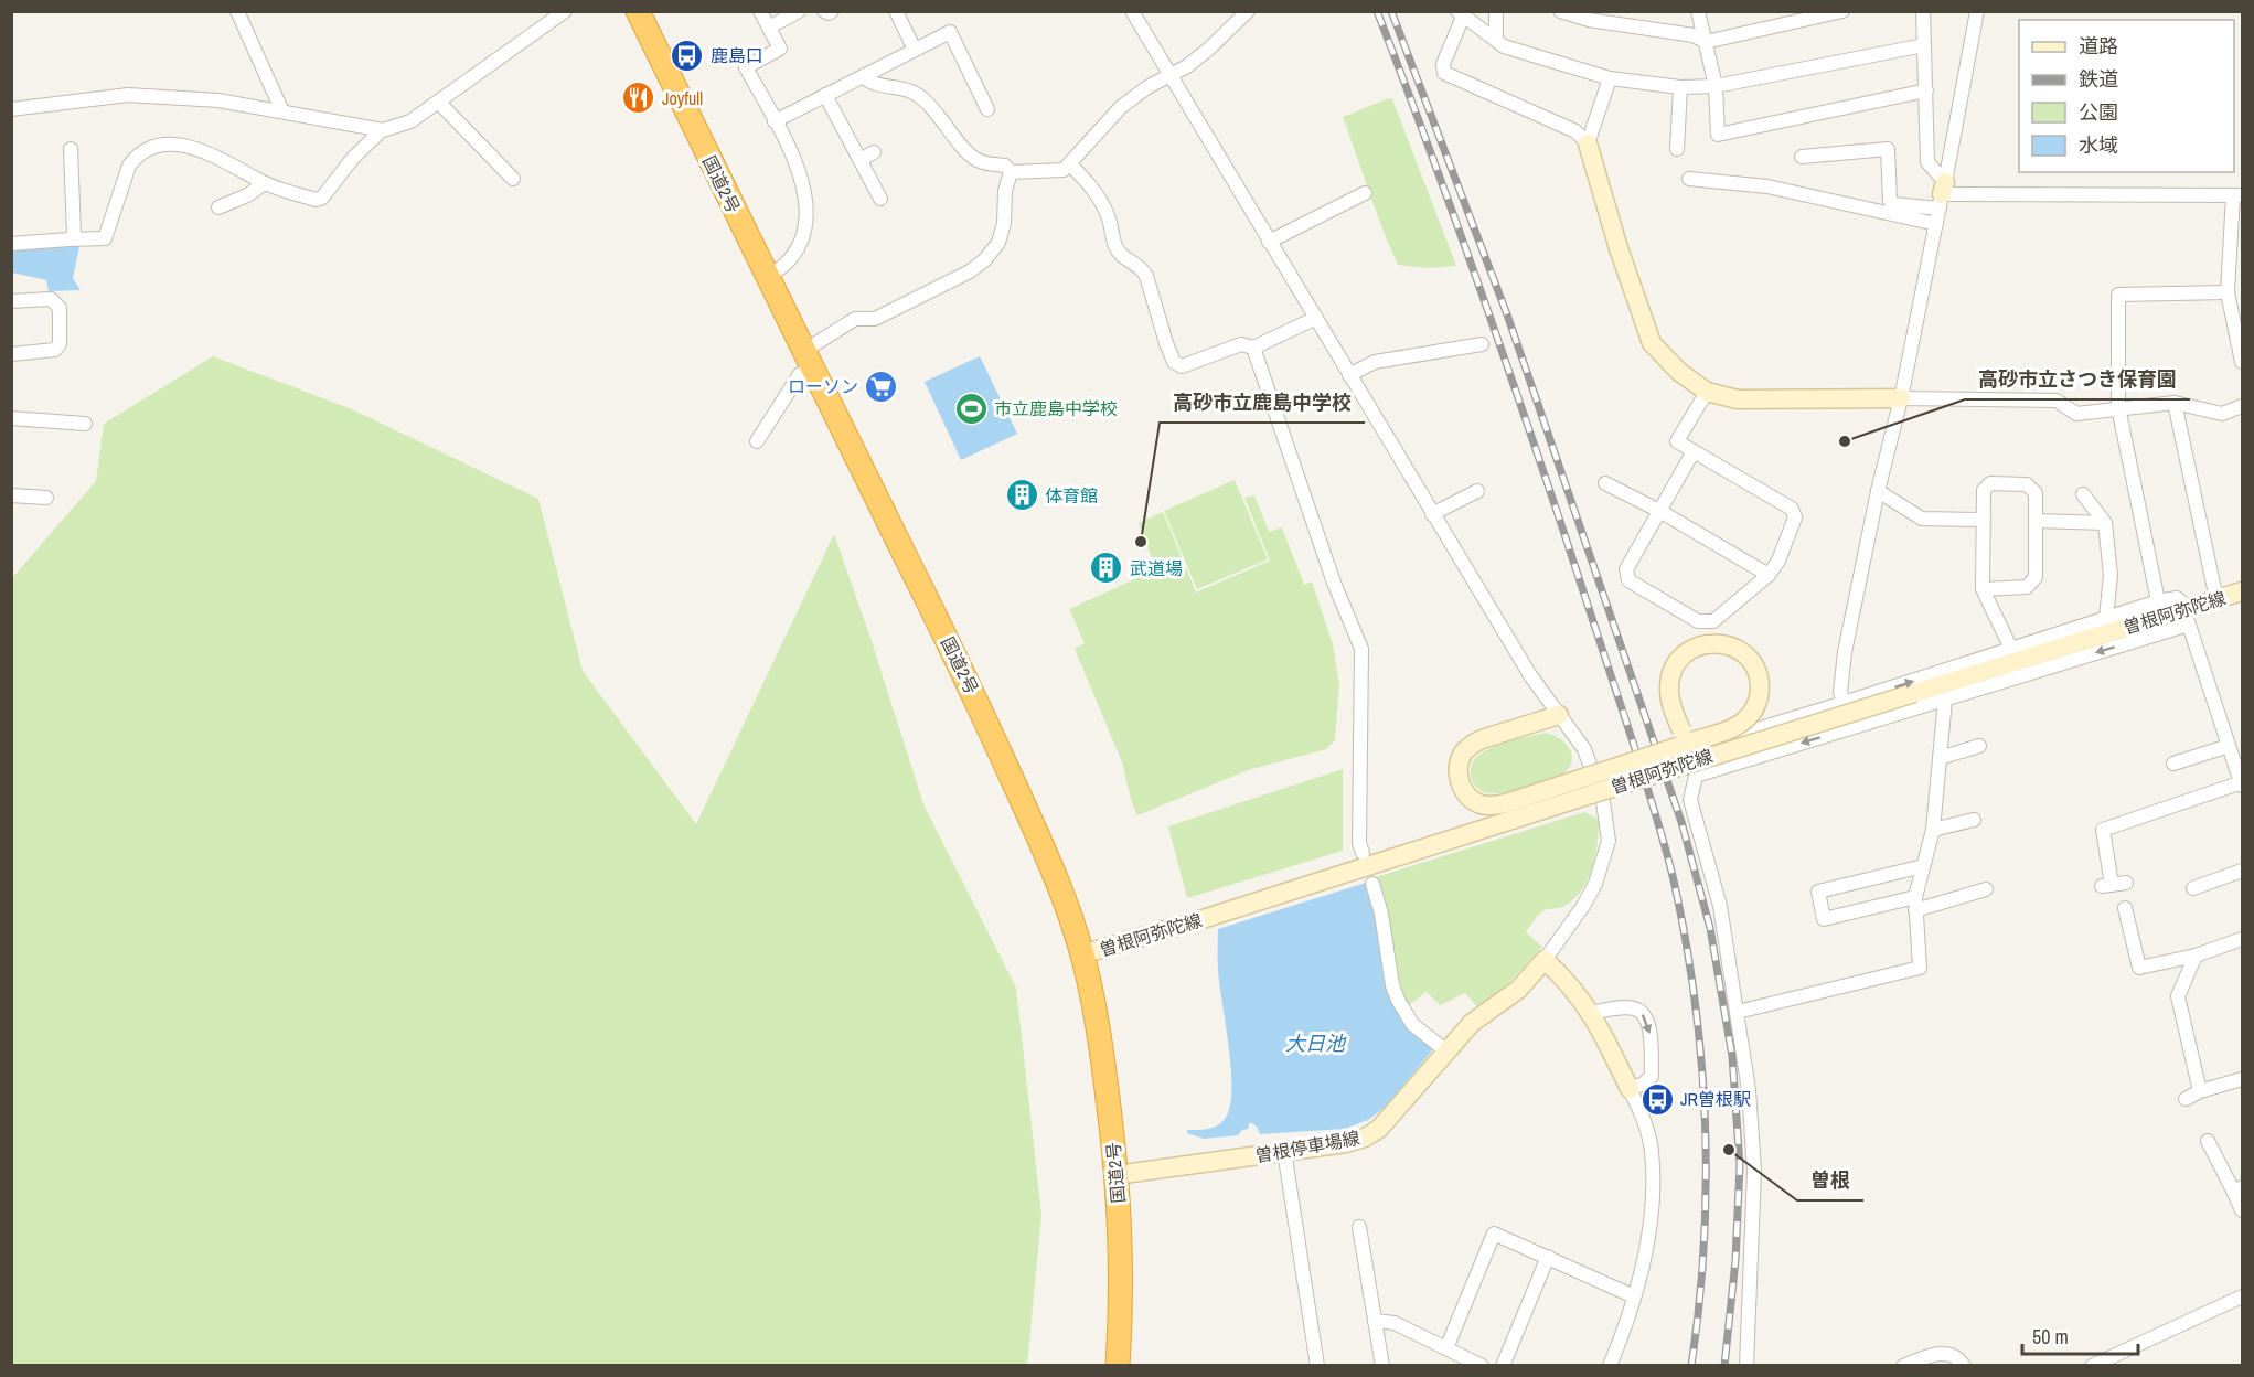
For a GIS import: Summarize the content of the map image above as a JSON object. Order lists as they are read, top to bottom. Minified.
{"streets":{"highway":["国道2号"],"main road":["曽根阿弥陀線","曽根停車場線"]},"crossings":[["国道2号","曽根阿弥陀線"],["国道2号","曽根停車場線"]],"water":["大日池"],"places":{"bus stop":["鹿島口","JR曽根駅"],"restaurant":["Joyfull"],"supermarket":["ローソン"],"sports":["市立鹿島中学校"],"other":["高砂市立さつき保育園","高砂市立鹿島中学校","曽根"],"building":["体育館","武道場"]},"legend":["道路","鉄道","公園","水域"],"scale_bar":"50 m"}
